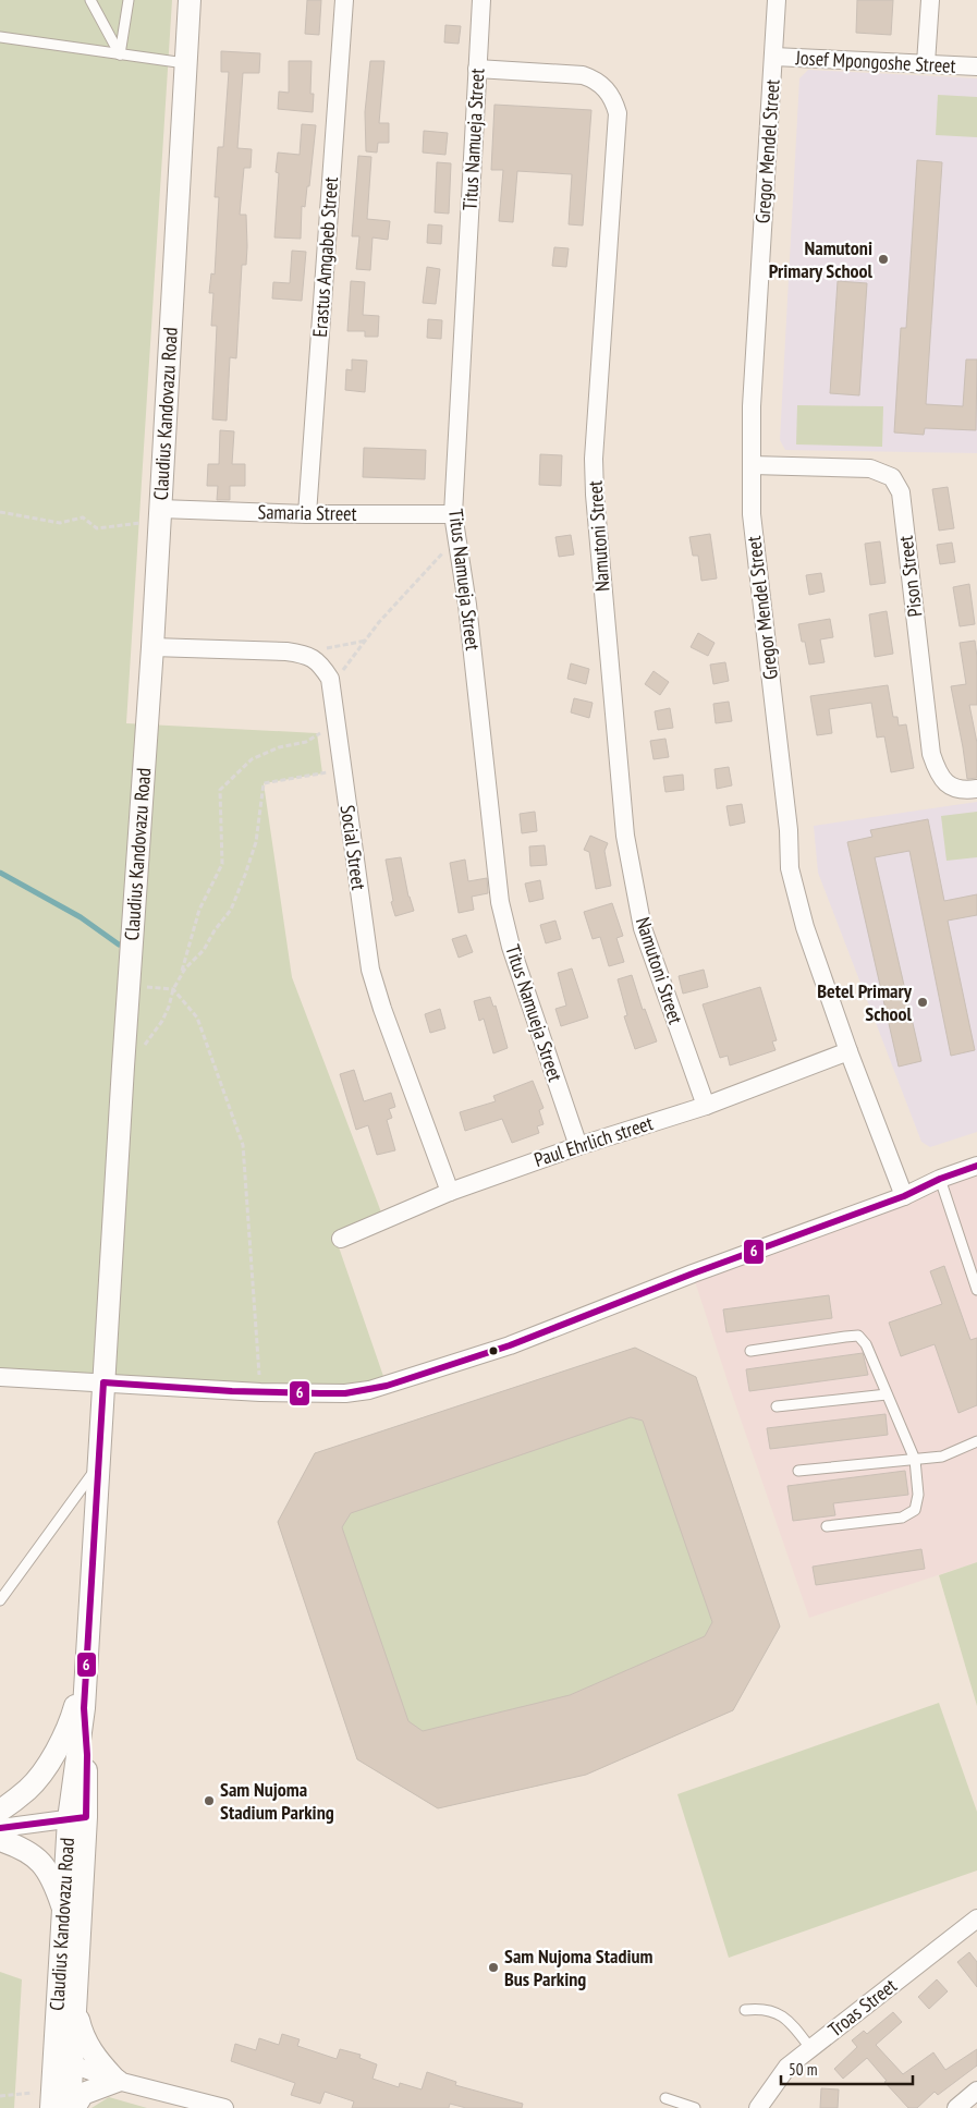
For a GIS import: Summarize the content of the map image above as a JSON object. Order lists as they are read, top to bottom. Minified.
{"streets":{"street":["Josef Mpongoshe Street","Titus Namueja Street","Gregor Mendel Street","Erastus Amgabeb Street","Claudius Kandovazu Road","Samaria Street","Namutoni Street","Pison Street","Social Street","Paul Ehrlich street","Troas Street"]},"crossings":[["Josef Mpongoshe Street","Gregor Mendel Street"],["Titus Namueja Street","Samaria Street"],["Titus Namueja Street","Namutoni Street"],["Titus Namueja Street","Paul Ehrlich street"],["Gregor Mendel Street","Pison Street"],["Gregor Mendel Street","Paul Ehrlich street"],["Erastus Amgabeb Street","Samaria Street"],["Claudius Kandovazu Road","Samaria Street"],["Namutoni Street","Paul Ehrlich street"],["Social Street","Paul Ehrlich street"]],"places":["Namutoni Primary School","Betel Primary School","Sam Nujoma Stadium Parking","Sam Nujoma Stadium Bus Parking"],"lines":["transit line 6"],"scale_bar":"50 m"}
